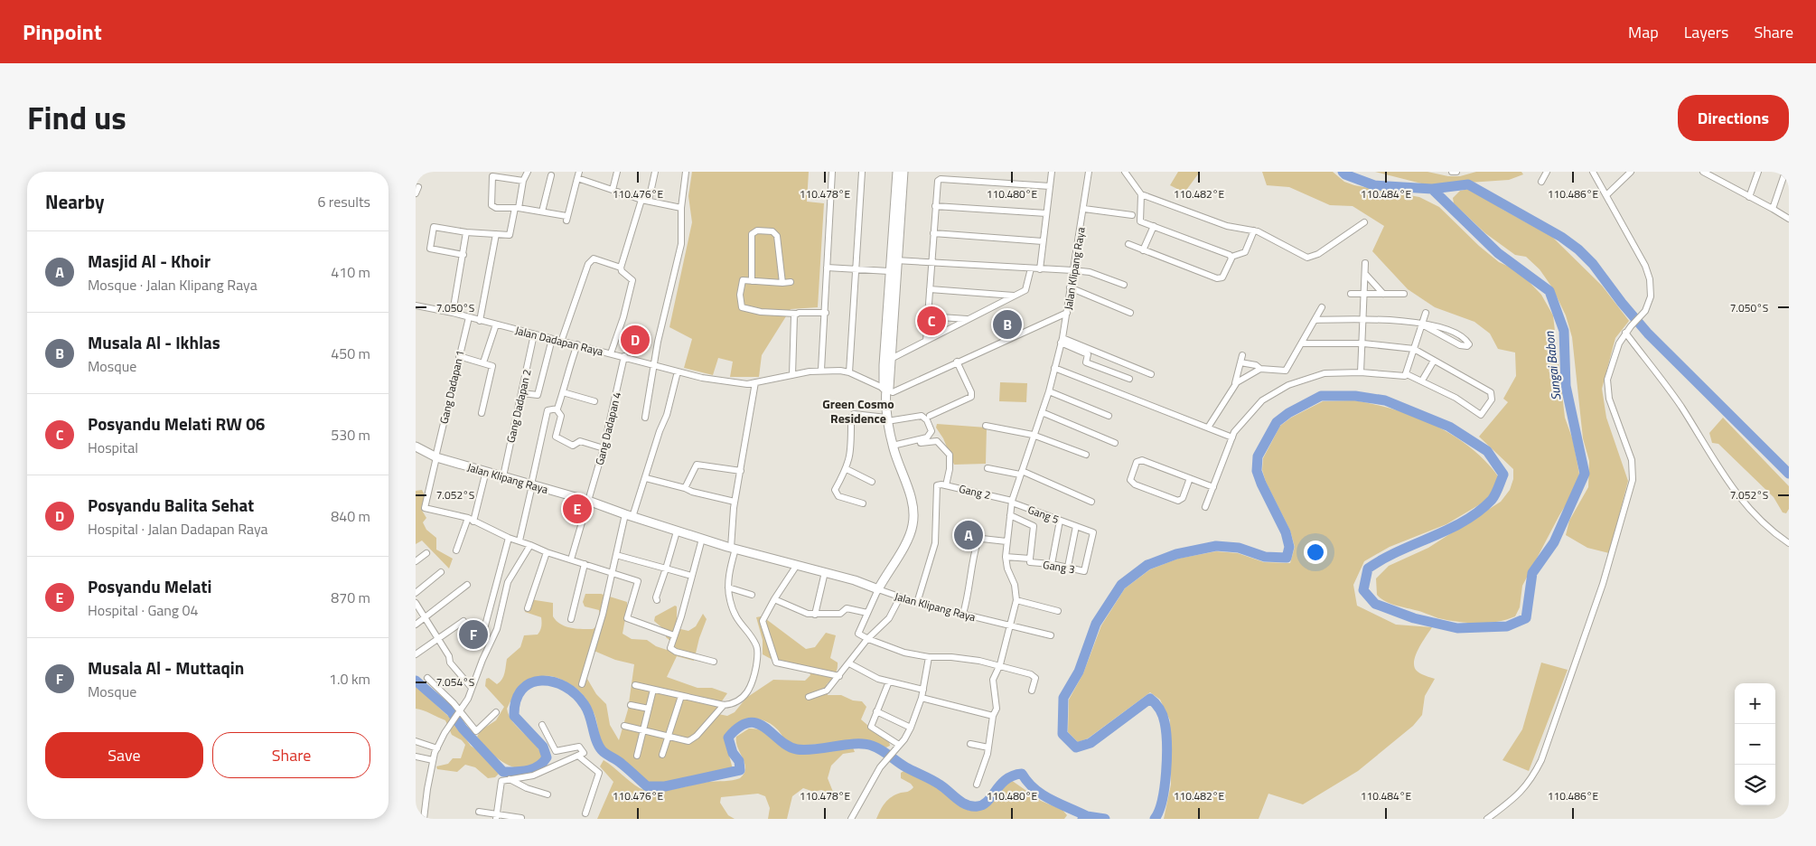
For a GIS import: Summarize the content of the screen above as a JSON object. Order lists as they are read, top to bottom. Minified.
{"streets":{"main road":["Jalan Klipang Raya"],"street":["Jalan Dadapan Raya","Gang Dadapan 1","Gang Dadapan 2","Gang Dadapan 4","Gang 2","Gang 5","Gang 3"]},"crossings":[["Jalan Klipang Raya","Gang Dadapan 1"],["Jalan Klipang Raya","Gang Dadapan 2"],["Jalan Klipang Raya","Gang Dadapan 4"],["Jalan Klipang Raya","Gang 2"],["Jalan Klipang Raya","Gang 5"],["Jalan Klipang Raya","Gang 3"],["Jalan Dadapan Raya","Gang Dadapan 1"],["Jalan Dadapan Raya","Gang Dadapan 2"],["Jalan Dadapan Raya","Gang Dadapan 4"],["Gang 2","Gang 5"],["Gang 5","Gang 3"]],"districts":["Green Cosmo Residence"],"water":["Sungai Babon"],"page":{"header":"Pinpoint","nav":["Map","Layers","Share"],"title":"Find us","buttons":["Directions",["Save","Share"]],"heading":["Nearby","6 results"],"list":[{"mark":"A","name":"Masjid Al - Khoir","note":"Mosque · Jalan Klipang Raya","value":"410 m"},{"mark":"B","name":"Musala Al - Ikhlas","note":"Mosque","value":"450 m"},{"mark":"C","name":"Posyandu Melati RW 06","note":"Hospital","value":"530 m"},{"mark":"D","name":"Posyandu Balita Sehat","note":"Hospital · Jalan Dadapan Raya","value":"840 m"},{"mark":"E","name":"Posyandu Melati","note":"Hospital · Gang 04","value":"870 m"},{"mark":"F","name":"Musala Al - Muttaqin","note":"Mosque","value":"1.0 km"}],"pins":["C","B","D","E","A","F"],"map_buttons":["+","−"]},"coordinates":["110.476°E","110.478°E","110.480°E","110.482°E","110.484°E","110.486°E","7.050°S","7.052°S","7.054°S"]}
